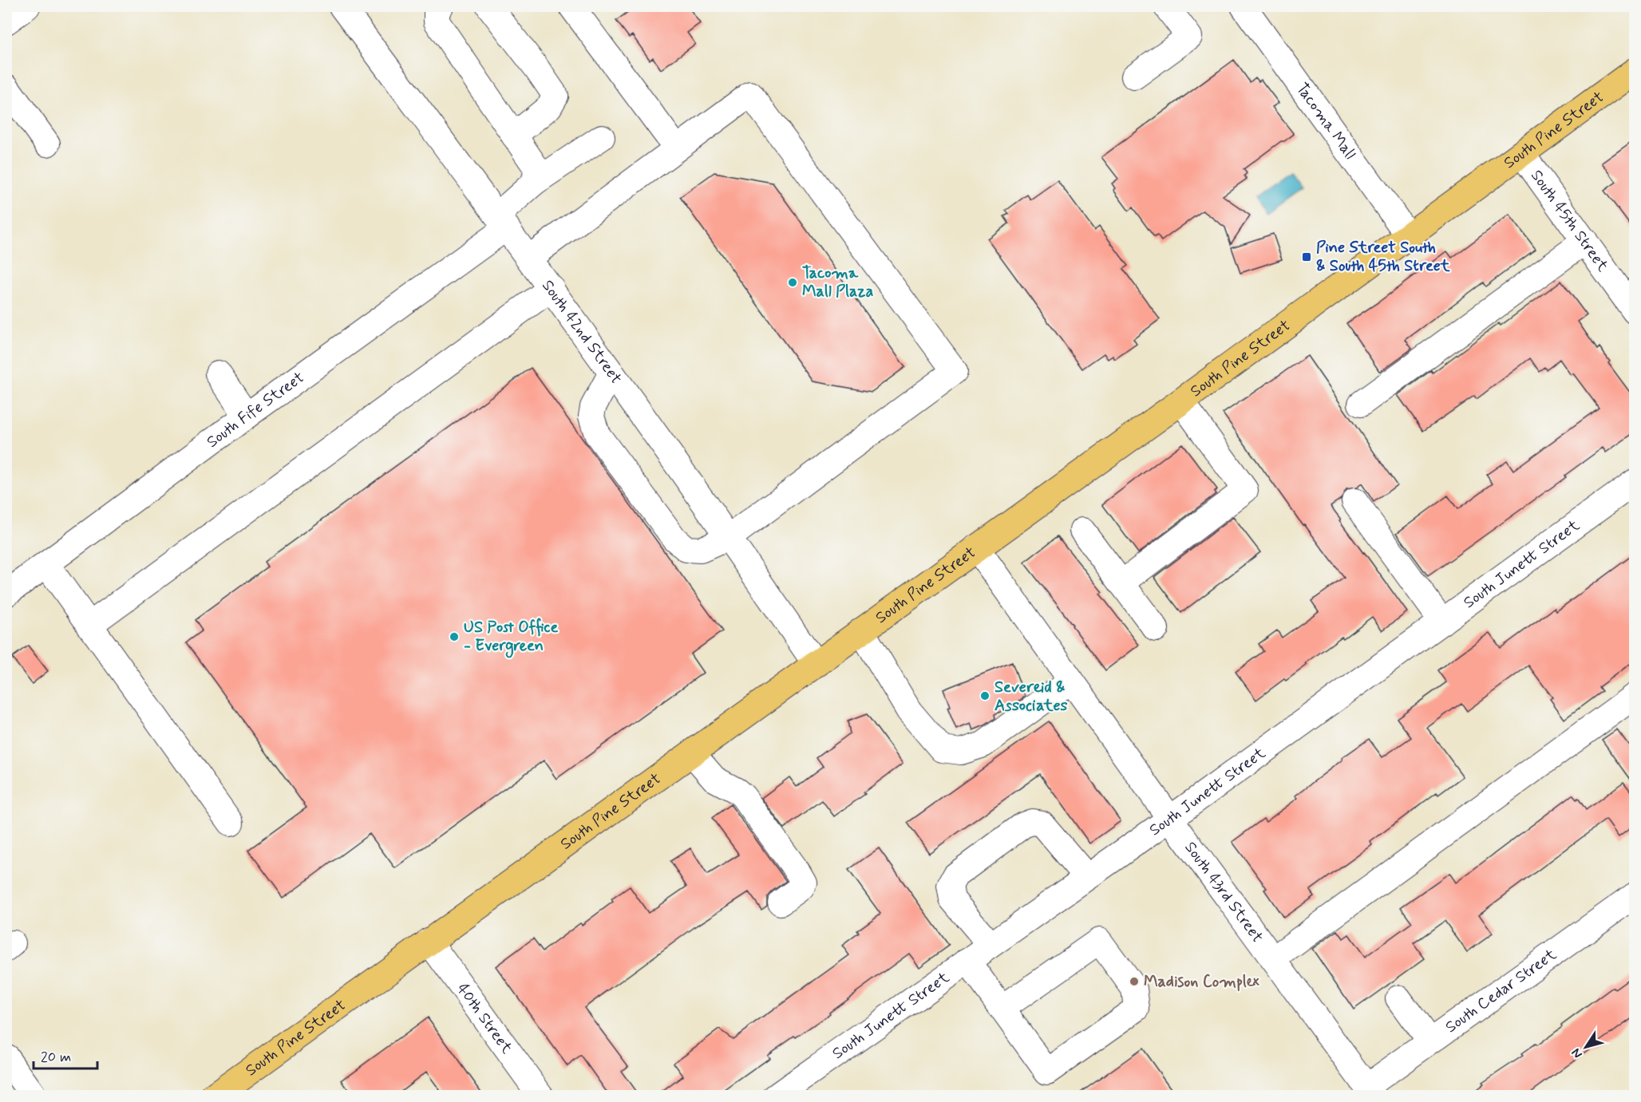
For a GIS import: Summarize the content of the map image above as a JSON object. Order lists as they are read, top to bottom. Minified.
{"streets":{"main road":["South Pine Street"],"street":["Tacoma Mall","South 45th Street","South 42nd Street","South Fife Street","South Junett Street","South 43rd Street","South Cedar Street","40th Street"]},"crossings":[["Tacoma Mall","South Pine Street"],["South Pine Street","South 45th Street"],["South Pine Street","South 42nd Street"],["South Pine Street","South 43rd Street"],["South Pine Street","40th Street"],["South 42nd Street","South Fife Street"],["South Junett Street","South 43rd Street"],["South 43rd Street","South Cedar Street"]],"places":{"transit":["Pine Street South & South 45th Street"],"other":["Tacoma Mall Plaza","US Post Office - Evergreen","Severeid & Associates","Madison Complex"]},"scale_bar":"20 m","north":"bottom left"}
